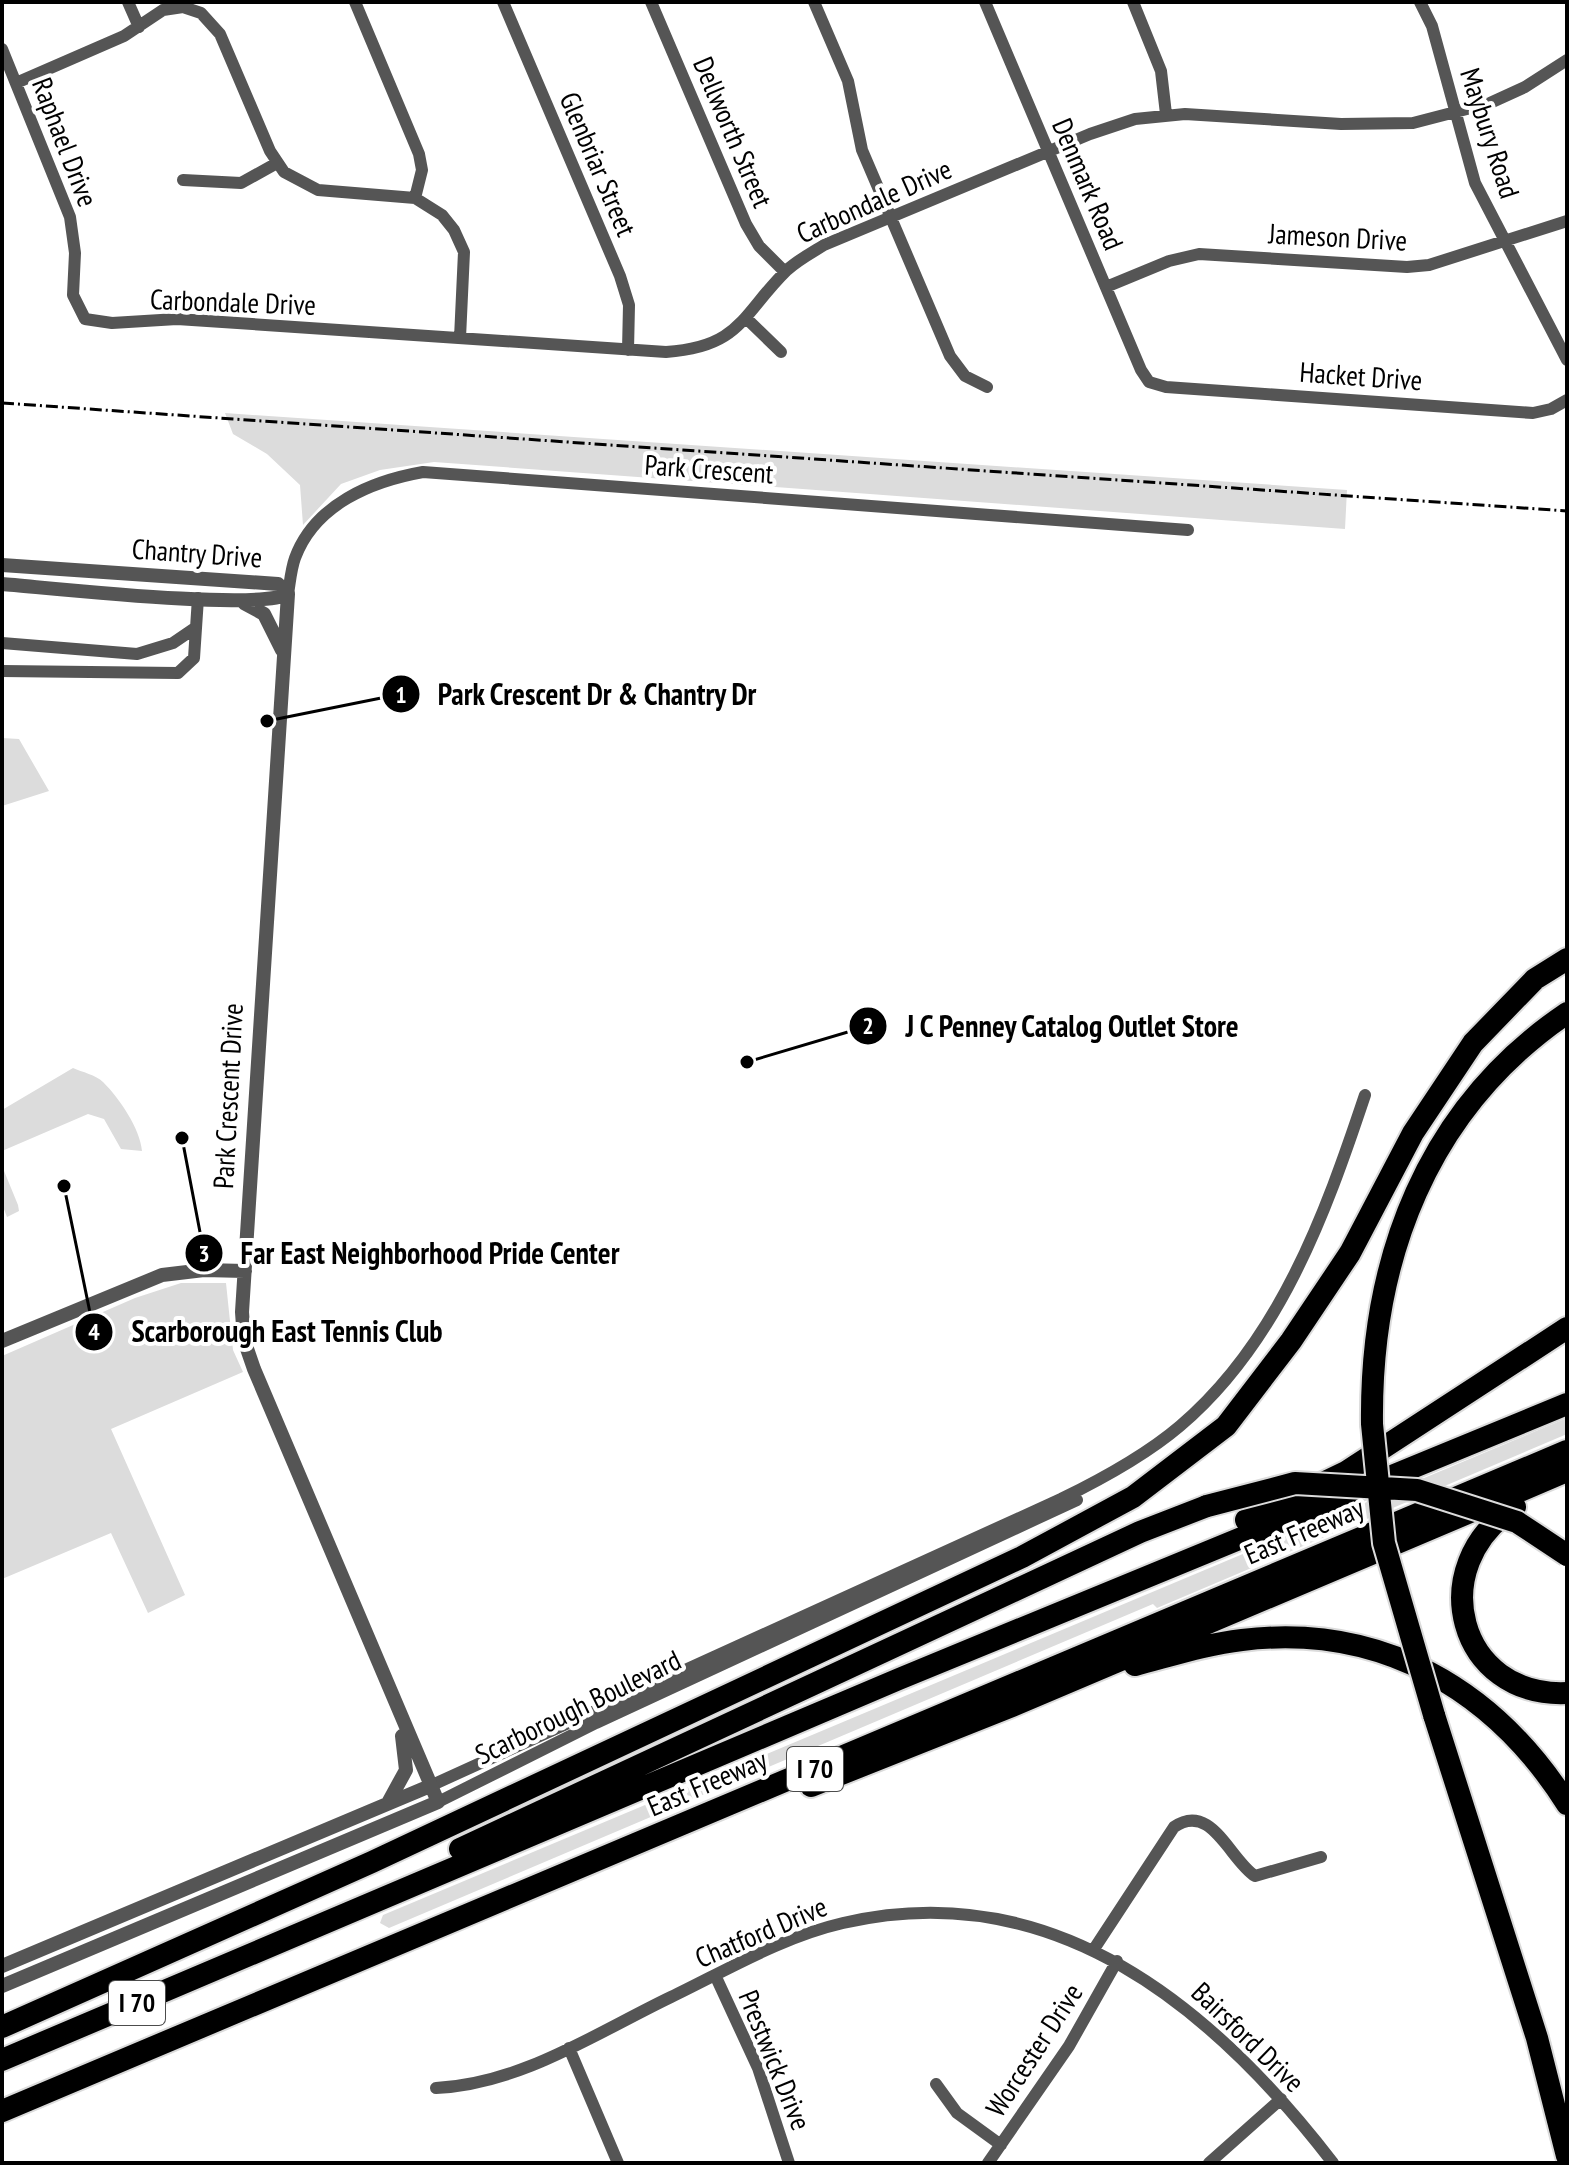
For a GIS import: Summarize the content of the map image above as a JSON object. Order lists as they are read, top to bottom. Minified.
{"streets":{"highway":["East Freeway","I 70"],"street":["Dellworth Street","Maybury Road","Raphael Drive","Glenbriar Street","Denmark Road","Carbondale Drive","Jameson Drive","Hacket Drive","Park Crescent","Chantry Drive","Park Crescent Drive","Scarborough Boulevard","Chatford Drive","Bairsford Drive","Worcester Drive","Prestwick Drive"]},"crossings":[["Dellworth Street","Carbondale Drive"],["Maybury Road","Carbondale Drive"],["Maybury Road","Jameson Drive"],["Raphael Drive","Carbondale Drive"],["Glenbriar Street","Carbondale Drive"],["Denmark Road","Carbondale Drive"],["Denmark Road","Jameson Drive"],["Denmark Road","Hacket Drive"],["Park Crescent","Chantry Drive"],["Park Crescent","Park Crescent Drive"],["Chantry Drive","Park Crescent Drive"],["Park Crescent Drive","Scarborough Boulevard"],["Chatford Drive","Bairsford Drive"],["Chatford Drive","Worcester Drive"],["Chatford Drive","Prestwick Drive"],["Bairsford Drive","Worcester Drive"]],"places":["Park Crescent Dr & Chantry Dr","J C Penney Catalog Outlet Store","Far East Neighborhood Pride Center","Scarborough East Tennis Club"]}
